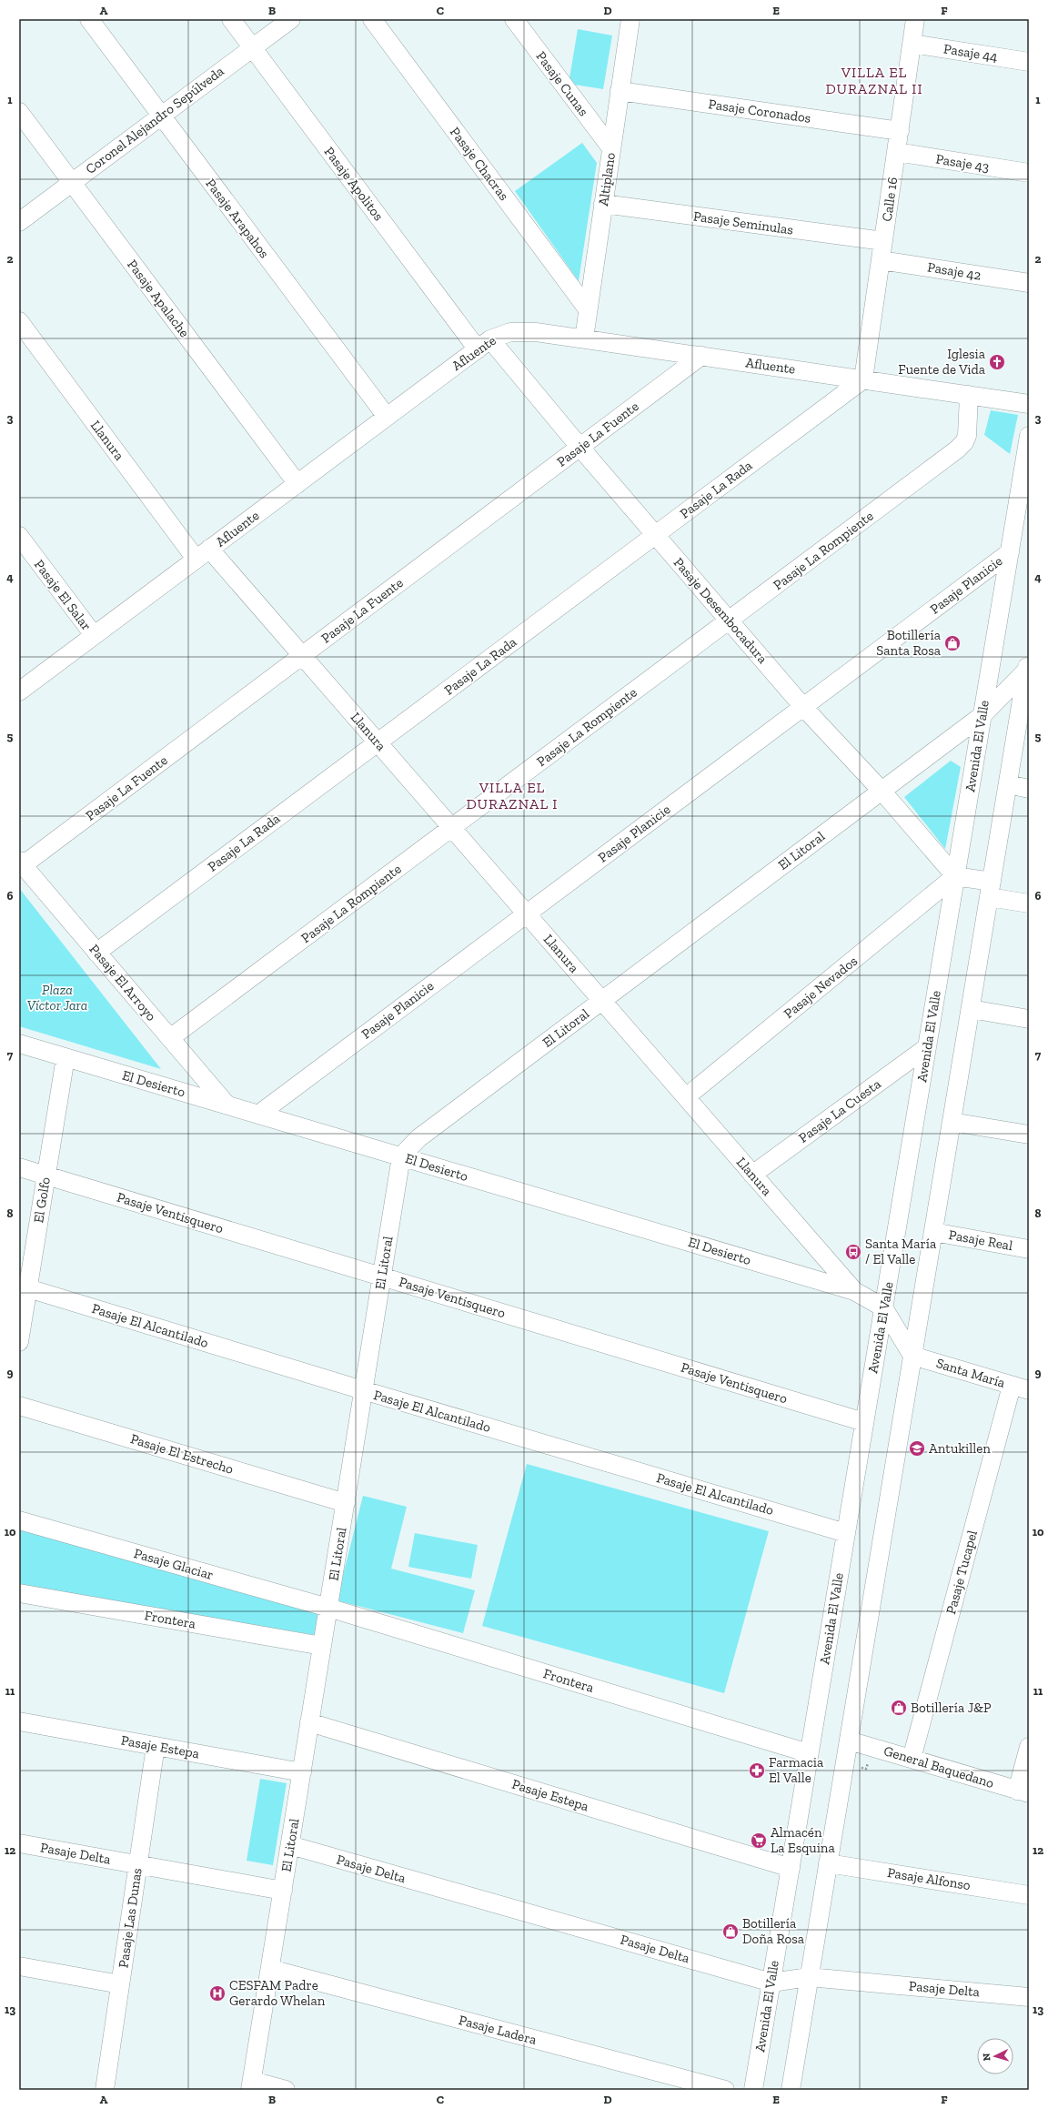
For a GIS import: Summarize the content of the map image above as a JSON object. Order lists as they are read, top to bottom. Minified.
{"streets":{"street":["Pasaje 44","Pasaje Cunas","Pasaje Coronados","Coronel Alejandro Sepúlveda","Pasaje 43","Pasaje Chacras","Altiplano","Pasaje Apolitos","Calle 16","Pasaje Arapahos","Pasaje Seminulas","Pasaje 42","Pasaje Apalache","Afluente","Pasaje La Fuente","Llanura","Pasaje La Rada","Pasaje La Rompiente","Pasaje Planicie","Pasaje El Salar","Pasaje Desembocadura","Avenida El Valle","El Litoral","Pasaje El Arroyo","Pasaje Nevados","El Desierto","Pasaje La Cuesta","El Golfo","Pasaje Ventisquero","Pasaje Real","Pasaje El Alcantilado","Santa María","Pasaje El Estrecho","Pasaje Glaciar","Pasaje Tucapel","Frontera","Pasaje Estepa","General Baquedano","Pasaje Delta","Pasaje Alfonso","Pasaje Las Dunas","Pasaje Ladera"]},"crossings":[["Pasaje 44","Calle 16"],["Pasaje Cunas","Altiplano"],["Pasaje Coronados","Altiplano"],["Pasaje Coronados","Calle 16"],["Coronel Alejandro Sepúlveda","Pasaje Apolitos"],["Coronel Alejandro Sepúlveda","Pasaje Arapahos"],["Coronel Alejandro Sepúlveda","Pasaje Apalache"],["Pasaje 43","Calle 16"],["Pasaje Chacras","Altiplano"],["Altiplano","Pasaje Seminulas"],["Altiplano","Afluente"],["Pasaje Apolitos","Afluente"],["Pasaje Apolitos","Pasaje Desembocadura"],["Calle 16","Pasaje Seminulas"],["Calle 16","Pasaje 42"],["Calle 16","Afluente"],["Calle 16","Pasaje La Rada"],["Pasaje Arapahos","Afluente"],["Pasaje Apalache","Afluente"],["Afluente","Pasaje La Fuente"],["Afluente","Llanura"],["Afluente","Pasaje La Rada"],["Afluente","Pasaje La Rompiente"],["Afluente","Pasaje El Salar"],["Afluente","Pasaje Desembocadura"],["Pasaje La Fuente","Llanura"],["Pasaje La Fuente","Pasaje Desembocadura"],["Pasaje La Fuente","Pasaje El Arroyo"],["Llanura","Pasaje La Rada"],["Llanura","Pasaje La Rompiente"],["Llanura","Pasaje Planicie"],["Llanura","Avenida El Valle"],["Llanura","El Litoral"],["Llanura","Pasaje Nevados"],["Llanura","El Desierto"],["Llanura","Pasaje La Cuesta"],["Llanura","Santa María"],["Pasaje La Rada","Pasaje Desembocadura"],["Pasaje La Rada","Pasaje El Arroyo"],["Pasaje La Rompiente","Pasaje Desembocadura"],["Pasaje La Rompiente","Pasaje El Arroyo"],["Pasaje Planicie","Pasaje Desembocadura"],["Pasaje Planicie","Avenida El Valle"],["Pasaje Planicie","El Desierto"],["Pasaje Desembocadura","Avenida El Valle"],["Pasaje Desembocadura","El Litoral"],["Pasaje Desembocadura","Pasaje Nevados"],["Avenida El Valle","El Litoral"],["Avenida El Valle","Pasaje Nevados"],["Avenida El Valle","Pasaje La Cuesta"],["Avenida El Valle","Pasaje Ventisquero"],["Avenida El Valle","Pasaje El Alcantilado"],["Avenida El Valle","Frontera"],["Avenida El Valle","Pasaje Estepa"],["Avenida El Valle","Pasaje Delta"],["El Litoral","El Desierto"],["El Litoral","Pasaje Ventisquero"],["El Litoral","Pasaje El Alcantilado"],["El Litoral","Pasaje El Estrecho"],["El Litoral","Pasaje Glaciar"],["El Litoral","Frontera"],["El Litoral","Pasaje Estepa"],["El Litoral","Pasaje Delta"],["El Litoral","Pasaje Ladera"],["Pasaje El Arroyo","El Desierto"],["El Desierto","El Golfo"],["El Golfo","Pasaje Ventisquero"],["El Golfo","Pasaje El Alcantilado"],["Santa María","Pasaje Tucapel"],["Pasaje Glaciar","Frontera"],["Pasaje Tucapel","General Baquedano"],["Pasaje Estepa","Pasaje Las Dunas"],["Pasaje Delta","Pasaje Las Dunas"]],"districts":["VILLA EL DURAZNAL II","VILLA EL DURAZNAL I"],"parks":["Plaza Víctor Jara"],"places":{"church":["Iglesia Fuente de Vida"],"shop":["Botillería Santa Rosa","Botillería J&P","Botillería Doña Rosa"],"bus stop":["Santa María / El Valle"],"school or university":["Antukillen"],"pharmacy":["Farmacia El Valle"],"supermarket":["Almacén La Esquina"],"hospital":["CESFAM Padre Gerardo Whelan"]},"north":"left","grid":{"columns":["A","B","C","D","E","F"],"rows":["1","2","3","4","5","6","7","8","9","10","11","12","13"]}}
